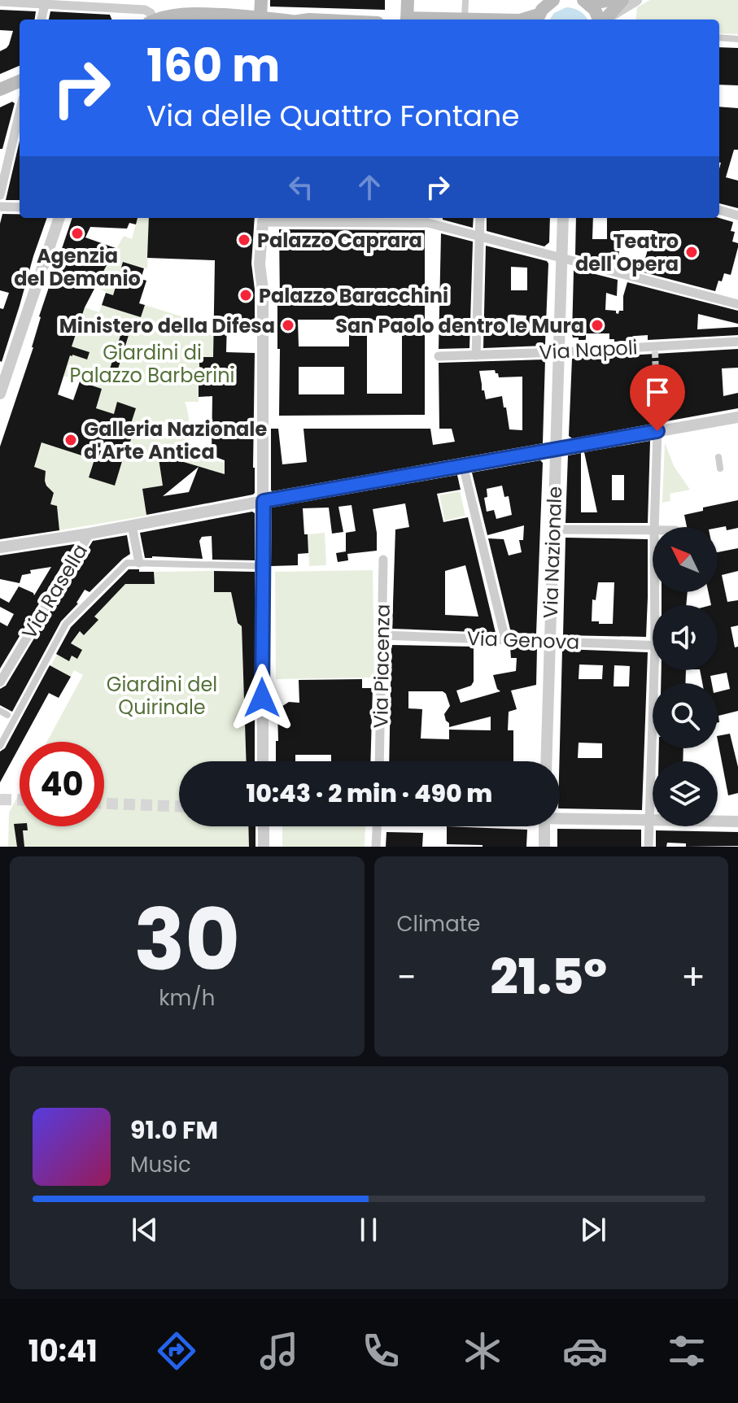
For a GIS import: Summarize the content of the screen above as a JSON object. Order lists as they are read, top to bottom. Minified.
{"streets":{"street":["Via Napoli","Via Nazionale","Via Rasella","Via Genova","Via Piacenza"]},"crossings":[["Via Napoli","Via Nazionale"],["Via Nazionale","Via Genova"],["Via Genova","Via Piacenza"]],"parks":["Giardini di Palazzo Barberini","Giardini del Quirinale"],"places":["Agenzia del Demanio","Palazzo Caprara","Teatro dell'Opera","Palazzo Baracchini","Ministero della Difesa","San Paolo dentro le Mura","Galleria Nazionale d'Arte Antica"],"north":"top left","page":{"turn":["160 m","Via delle Quattro Fontane"],"limit":"40","trip":"10:43 · 2 min · 490 m","tile":[["30","km/h"],"Climate"],"heat":["−","21.5°","+"],"song":["91.0 FM","Music"],"tabs":"10:41"}}
